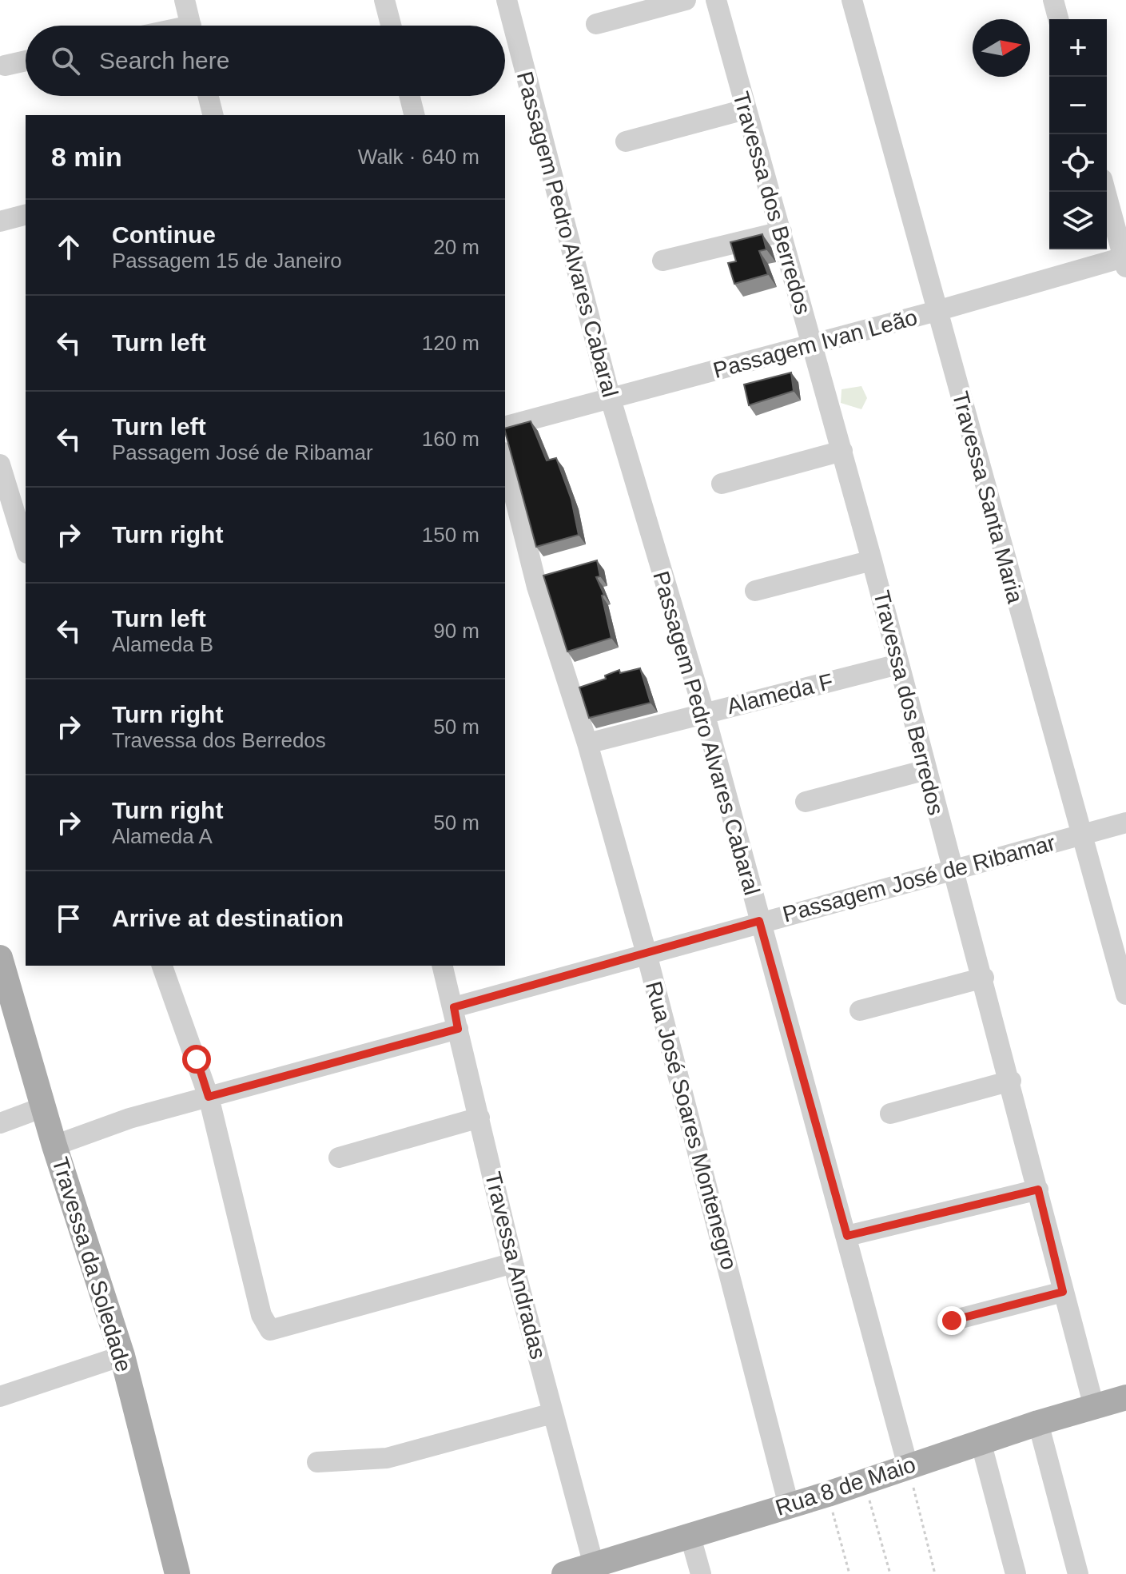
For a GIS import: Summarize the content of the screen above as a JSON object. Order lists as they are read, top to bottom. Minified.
{"streets":{"main road":["Travessa da Soledade","Rua 8 de Maio"],"street":["Travessa dos Berredos","Passagem Pedro Alvares Cabaral","Passagem Ivan Leão","Travessa Santa Maria","Alameda F","Passagem José de Ribamar","Rua José Soares Montenegro","Travessa Andradas"]},"crossings":[["Travessa dos Berredos","Passagem Ivan Leão"],["Travessa dos Berredos","Alameda F"],["Travessa dos Berredos","Passagem José de Ribamar"],["Travessa dos Berredos","Rua 8 de Maio"],["Passagem Pedro Alvares Cabaral","Passagem Ivan Leão"],["Passagem Pedro Alvares Cabaral","Alameda F"],["Passagem Pedro Alvares Cabaral","Passagem José de Ribamar"],["Passagem Pedro Alvares Cabaral","Rua 8 de Maio"],["Passagem Ivan Leão","Travessa Santa Maria"],["Travessa Santa Maria","Passagem José de Ribamar"],["Alameda F","Rua José Soares Montenegro"],["Passagem José de Ribamar","Rua José Soares Montenegro"],["Passagem José de Ribamar","Travessa Andradas"],["Rua José Soares Montenegro","Rua 8 de Maio"],["Travessa Andradas","Rua 8 de Maio"]],"north":"right","page":{"map_buttons":["+","−"],"search":"Search here","heading":["8 min","Walk · 640 m"],"list":[["Continue","Passagem 15 de Janeiro","20 m"],["Turn left","120 m"],["Turn left","Passagem José de Ribamar","160 m"],["Turn right","150 m"],["Turn left","Alameda B","90 m"],["Turn right","Travessa dos Berredos","50 m"],["Turn right","Alameda A","50 m"],"Arrive at destination"]}}
